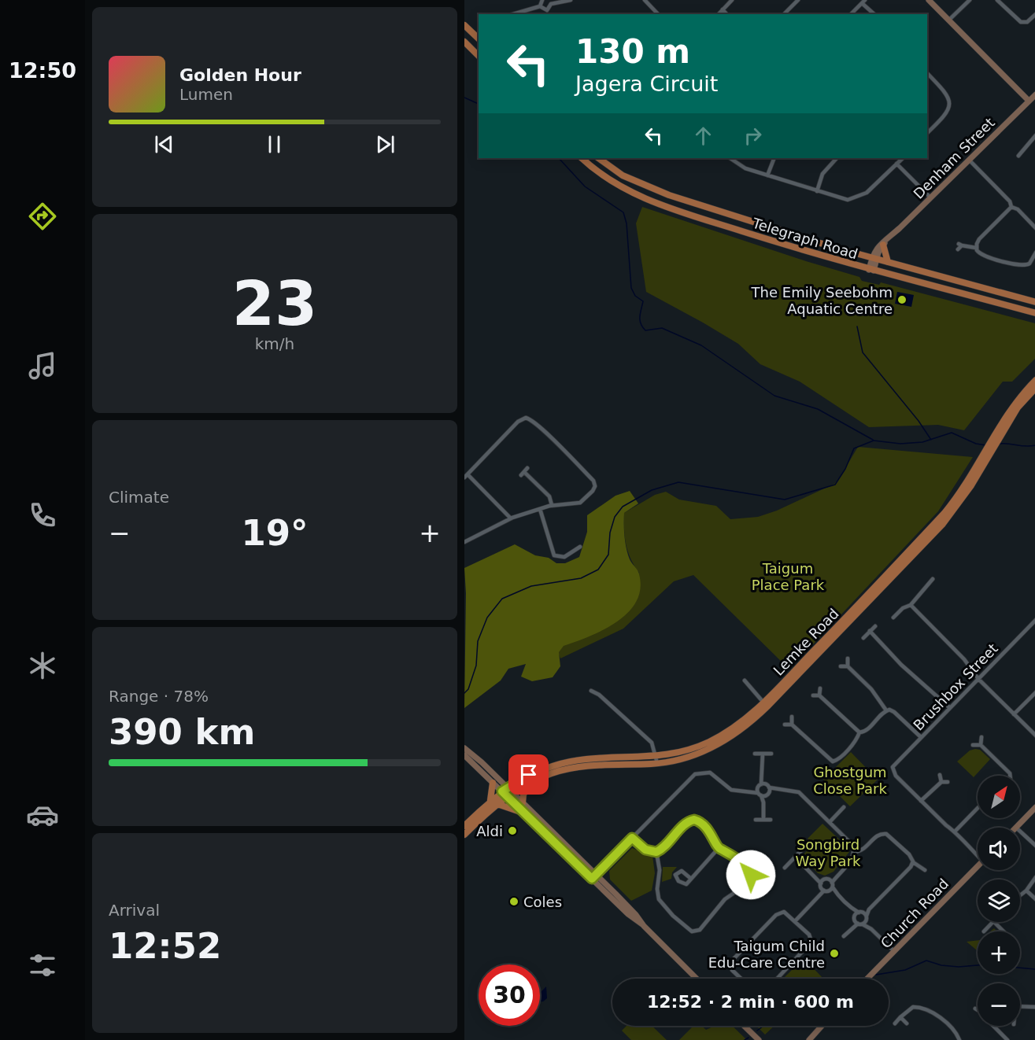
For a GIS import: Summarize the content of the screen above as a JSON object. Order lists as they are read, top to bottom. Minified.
{"streets":{"main road":["Telegraph Road","Lemke Road"],"street":["Denham Street","Brushbox Street","Church Road"]},"crossings":[["Denham Street","Telegraph Road"]],"parks":["Taigum Place Park","Ghostgum Close Park","Songbird Way Park"],"places":["The Emily Seebohm Aquatic Centre","Aldi","Coles","Taigum Child Edu-Care Centre"],"north":"top right","page":{"tabs":"12:50","turn":["130 m","Jagera Circuit"],"song":["Golden Hour","Lumen"],"tile":[["23","km/h"],"Climate",["Range · 78%","390 km"],["Arrival","12:52"]],"heat":["−","19°","+"],"map_buttons":["+","−"],"limit":"30","trip":"12:52 · 2 min · 600 m"}}
